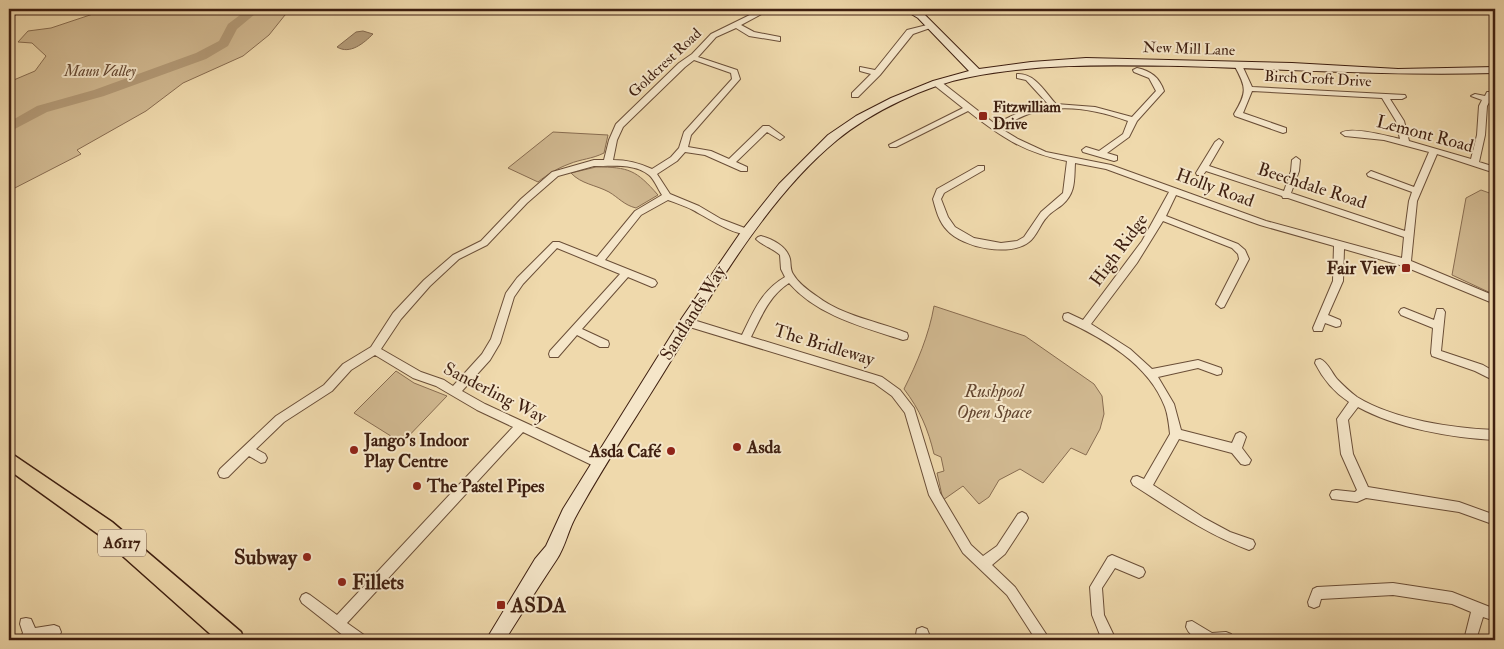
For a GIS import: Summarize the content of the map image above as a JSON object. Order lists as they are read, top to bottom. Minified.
{"streets":{"main road":["A6117"],"street":["New Mill Lane","Goldcrest Road","Birch Croft Drive","Lemont Road","Beechdale Road","Holly Road","High Ridge","Sandlands Way","The Bridleway","Sanderling Way"]},"crossings":[["New Mill Lane","Sandlands Way"],["Birch Croft Drive","Lemont Road"],["Holly Road","High Ridge"],["Holly Road","Sandlands Way"],["Sandlands Way","The Bridleway"],["Sandlands Way","Sanderling Way"]],"parks":["Maun Valley","Rushpool Open Space"],"places":{"transit":["Fitzwilliam Drive","Fair View","ASDA"],"other":["Asda","Jango's Indoor Play Centre","Asda Café","The Pastel Pipes","Subway","Fillets"]}}
